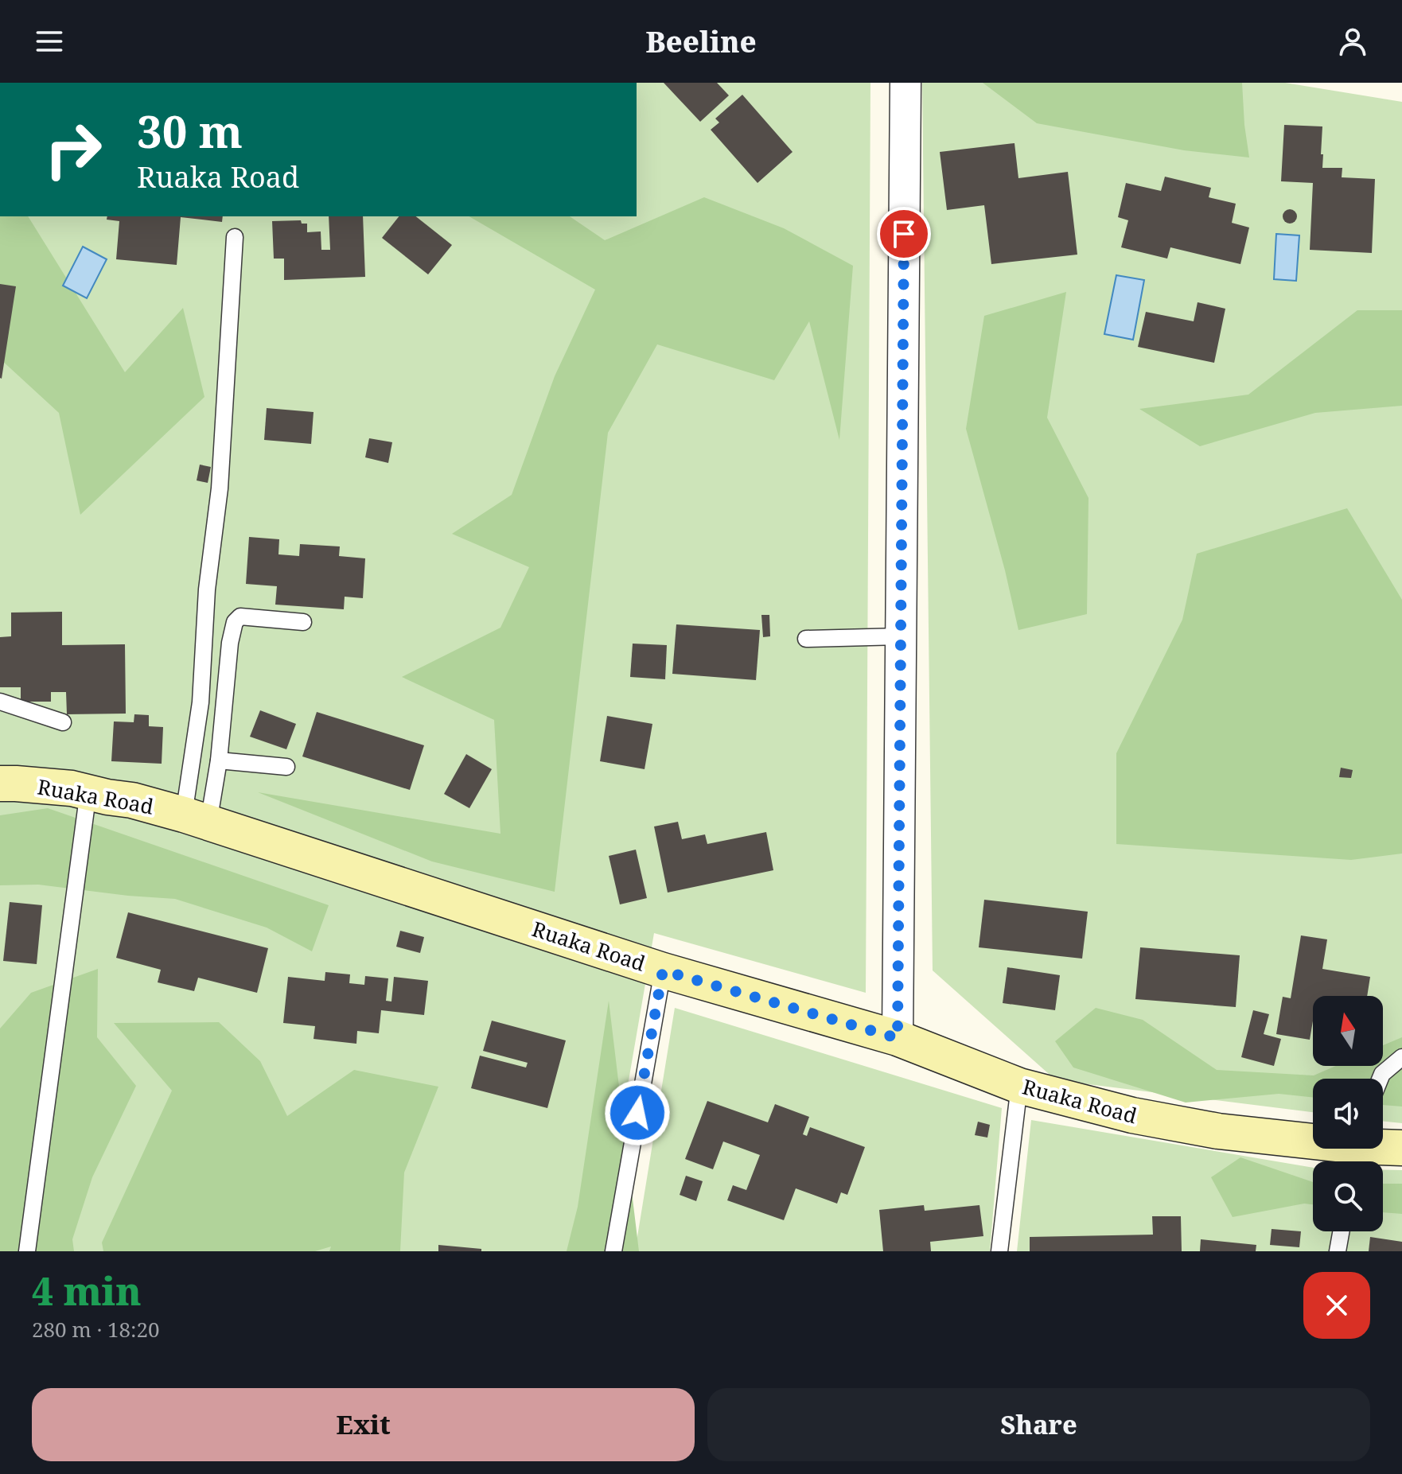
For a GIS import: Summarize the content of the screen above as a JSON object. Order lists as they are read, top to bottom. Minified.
{"streets":{"street":["Ruaka Road"]},"north":"top","page":{"header":"Beeline","turn":["30 m","Ruaka Road"],"heading":["4 min","280 m · 18:20"],"buttons":["Exit","Share"]}}
